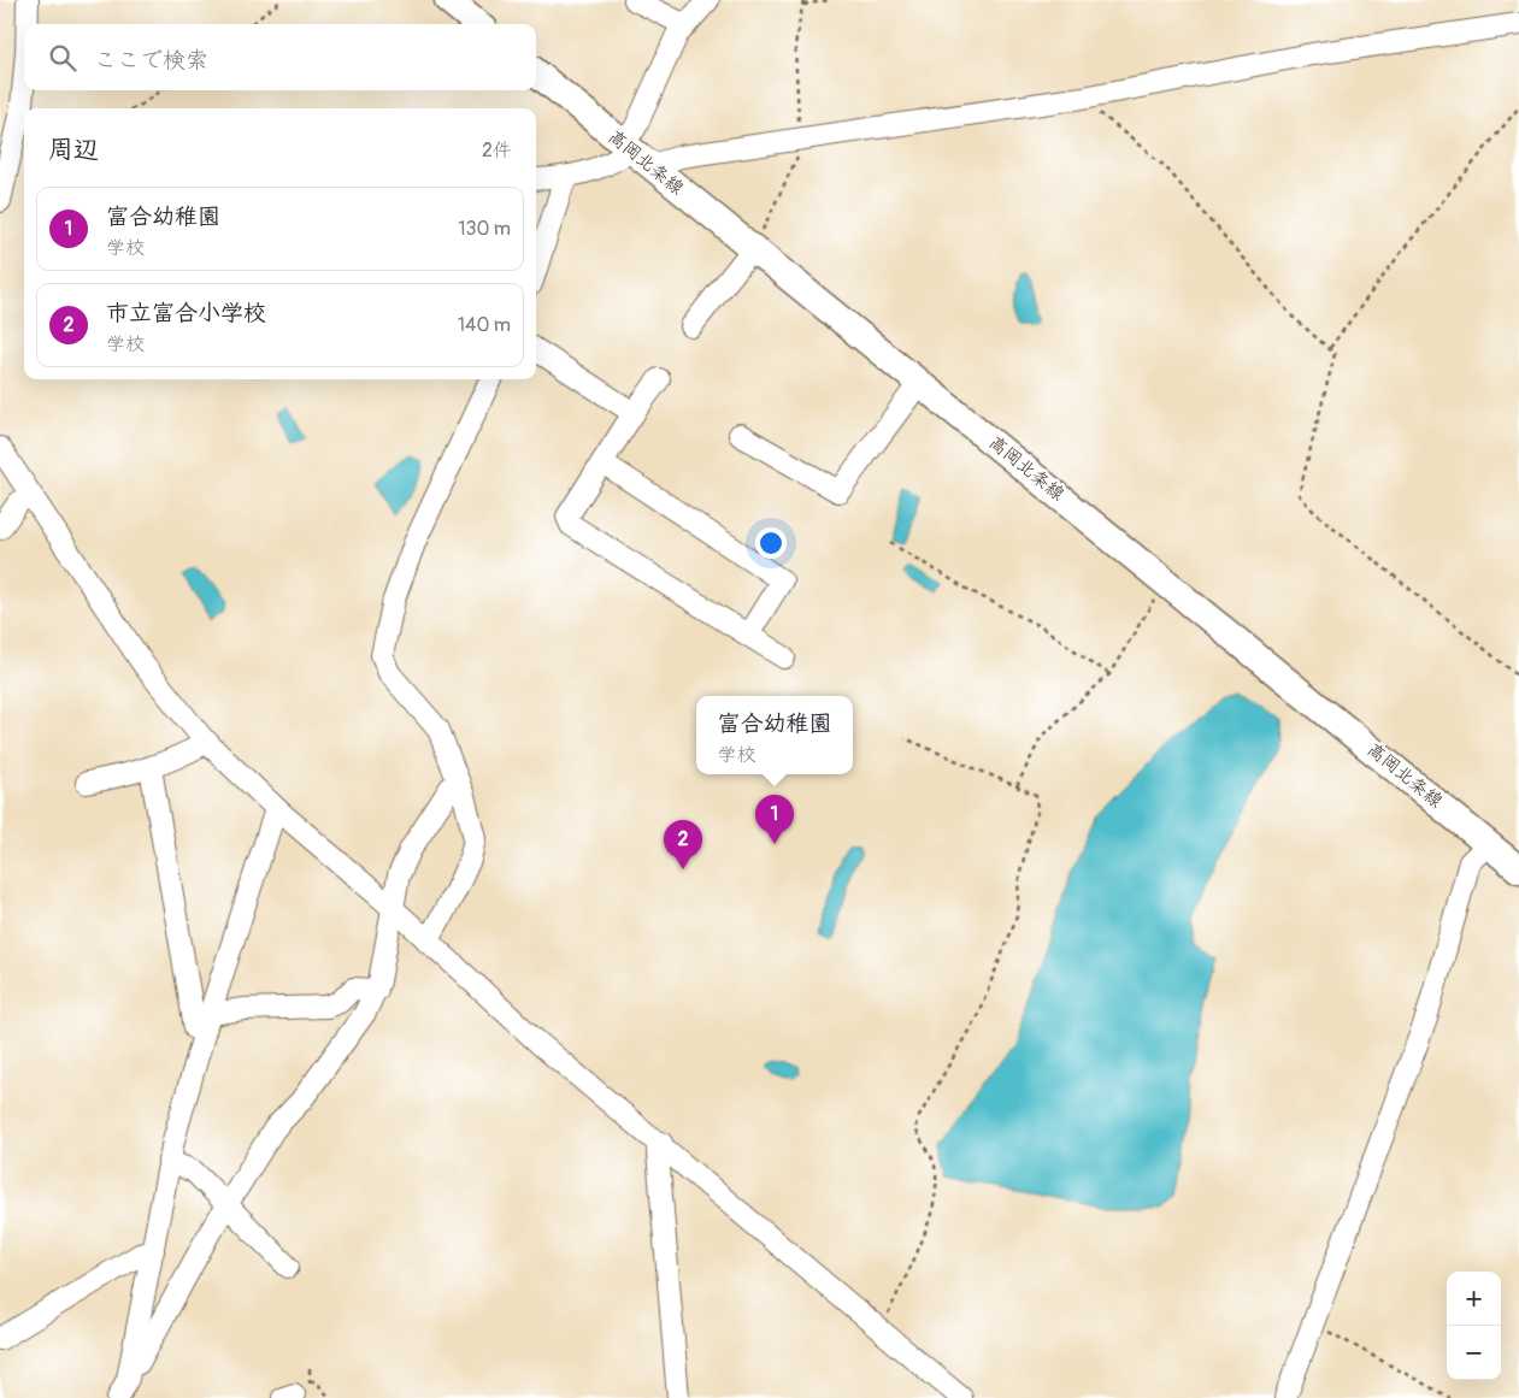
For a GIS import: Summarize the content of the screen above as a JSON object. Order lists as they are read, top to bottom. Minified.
{"streets":{"main road":["高岡北条線"]},"page":{"search":"ここで検索","heading":["周辺","2件"],"list":[{"mark":"1","name":"富合幼稚園","note":"学校","value":"130 m"},{"mark":"2","name":"市立富合小学校","note":"学校","value":"140 m"}],"popup":["富合幼稚園","学校"],"pins":["1","2"],"map_buttons":["+","−"]}}
